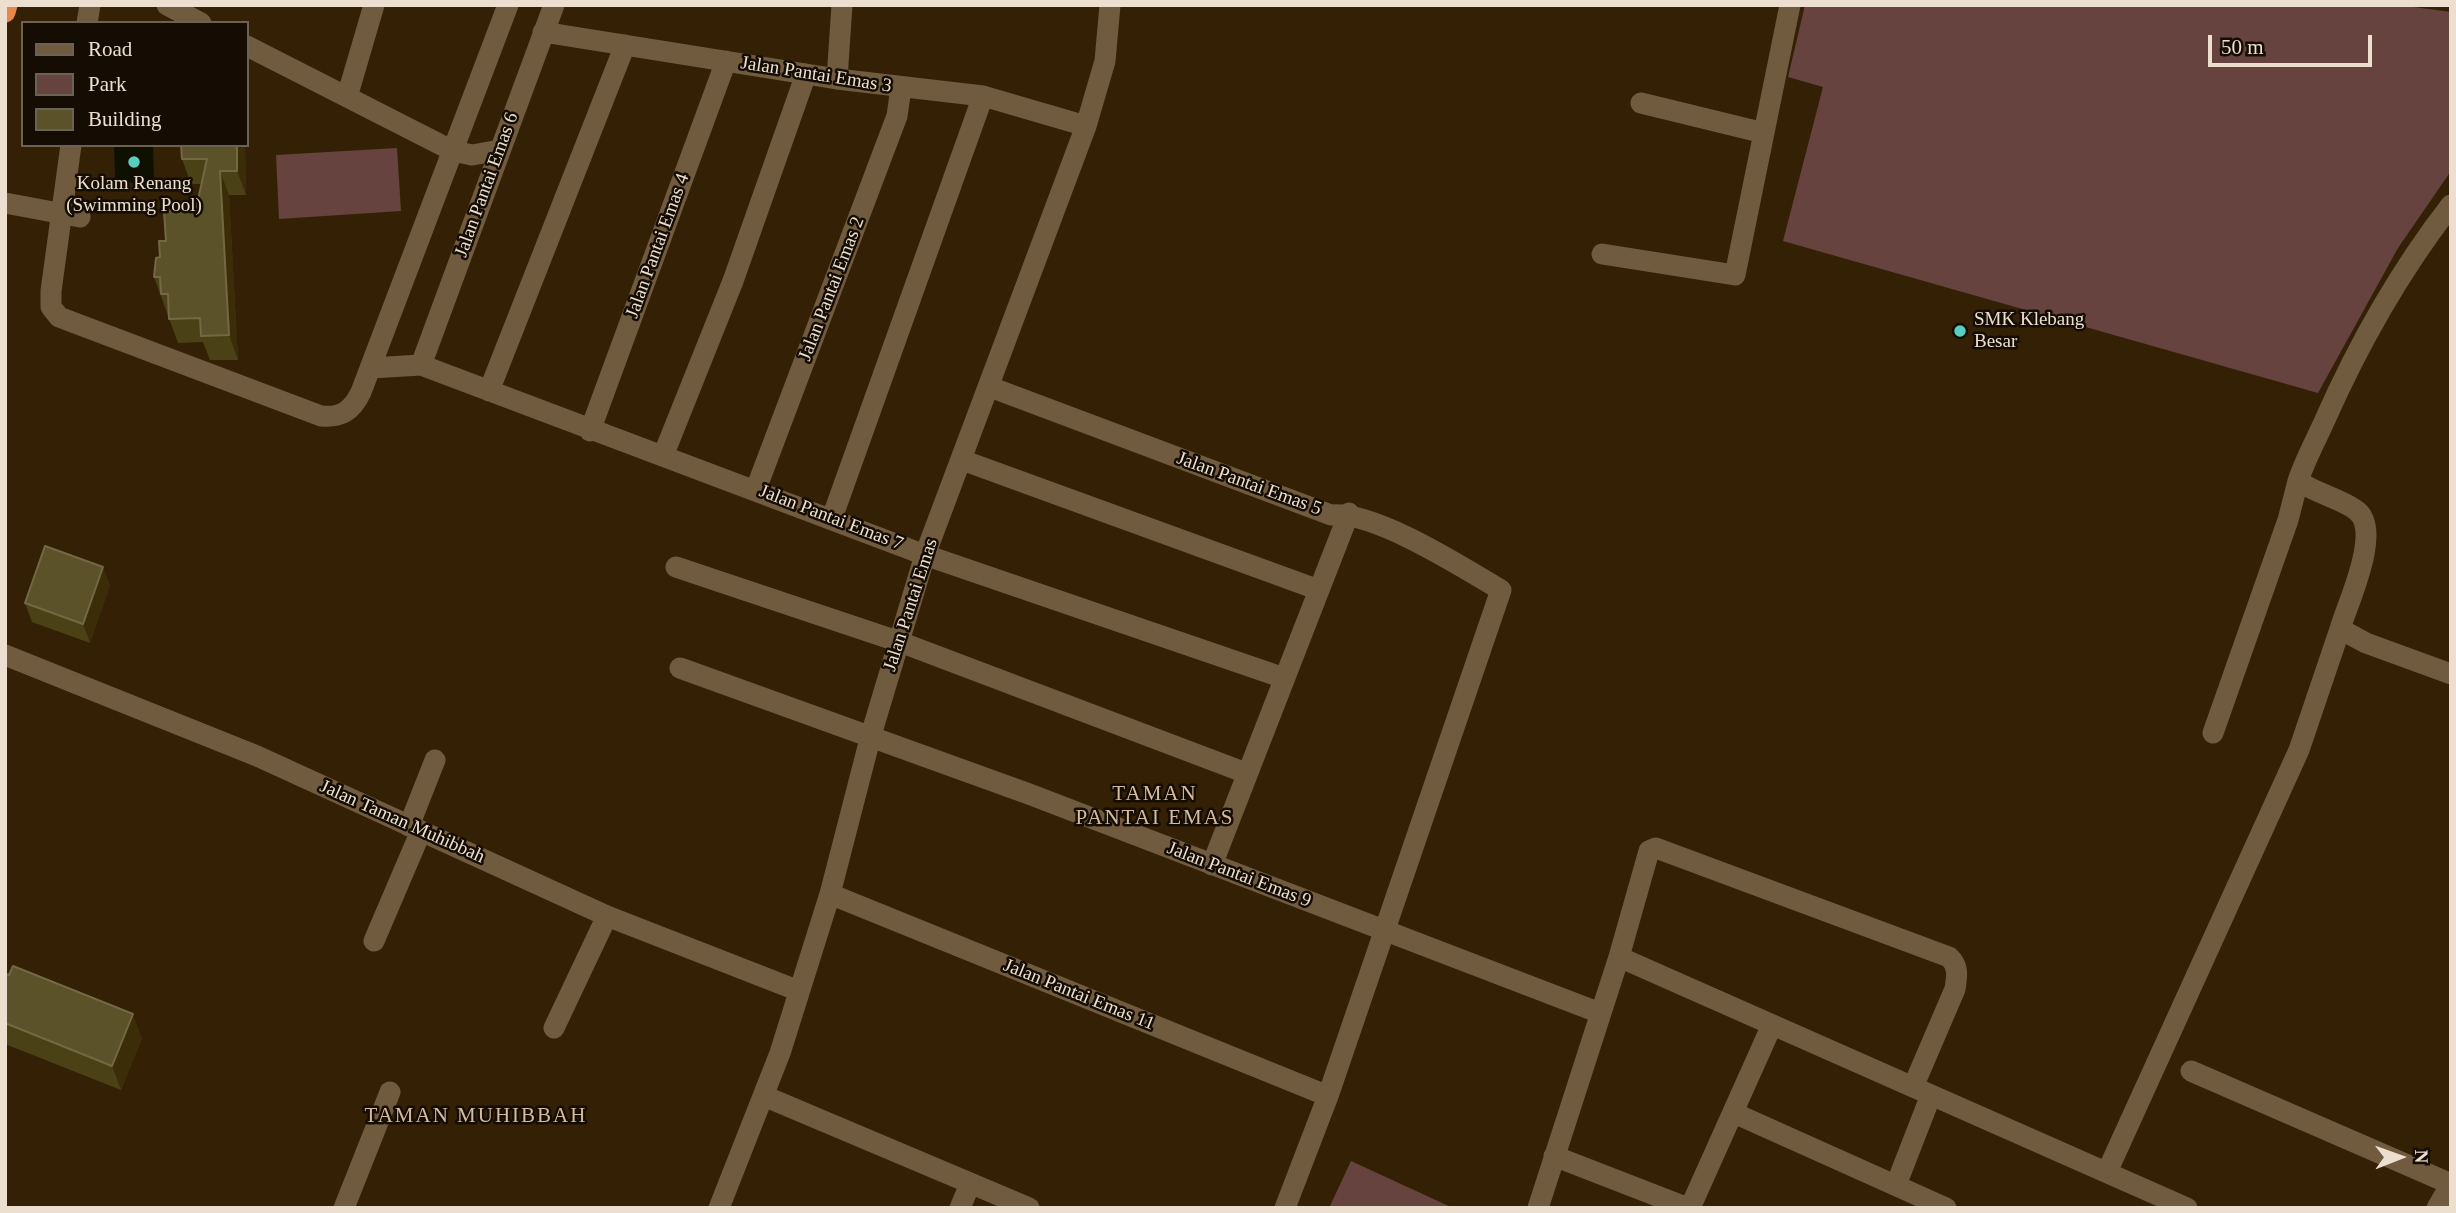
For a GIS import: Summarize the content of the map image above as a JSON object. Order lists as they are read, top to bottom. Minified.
{"streets":{"street":["Jalan Pantai Emas 3","Jalan Pantai Emas 6","Jalan Pantai Emas 4","Jalan Pantai Emas 2","Jalan Pantai Emas 5","Jalan Pantai Emas 7","Jalan Pantai Emas","Jalan Taman Muhibbah","Jalan Pantai Emas 9","Jalan Pantai Emas 11"]},"crossings":[["Jalan Pantai Emas 3","Jalan Pantai Emas 6"],["Jalan Pantai Emas 3","Jalan Pantai Emas 4"],["Jalan Pantai Emas 3","Jalan Pantai Emas 2"],["Jalan Pantai Emas 3","Jalan Pantai Emas"],["Jalan Pantai Emas 6","Jalan Pantai Emas 7"],["Jalan Pantai Emas 4","Jalan Pantai Emas 7"],["Jalan Pantai Emas 2","Jalan Pantai Emas 7"],["Jalan Pantai Emas 5","Jalan Pantai Emas"],["Jalan Pantai Emas 5","Jalan Pantai Emas 9"],["Jalan Pantai Emas 7","Jalan Pantai Emas"],["Jalan Pantai Emas","Jalan Taman Muhibbah"],["Jalan Pantai Emas","Jalan Pantai Emas 9"],["Jalan Pantai Emas","Jalan Pantai Emas 11"]],"districts":["TAMAN PANTAI EMAS","TAMAN MUHIBBAH"],"places":["Kolam Renang (Swimming Pool)","SMK Klebang Besar"],"legend":["Road","Park","Building"],"scale_bar":"50 m","north":"right"}
